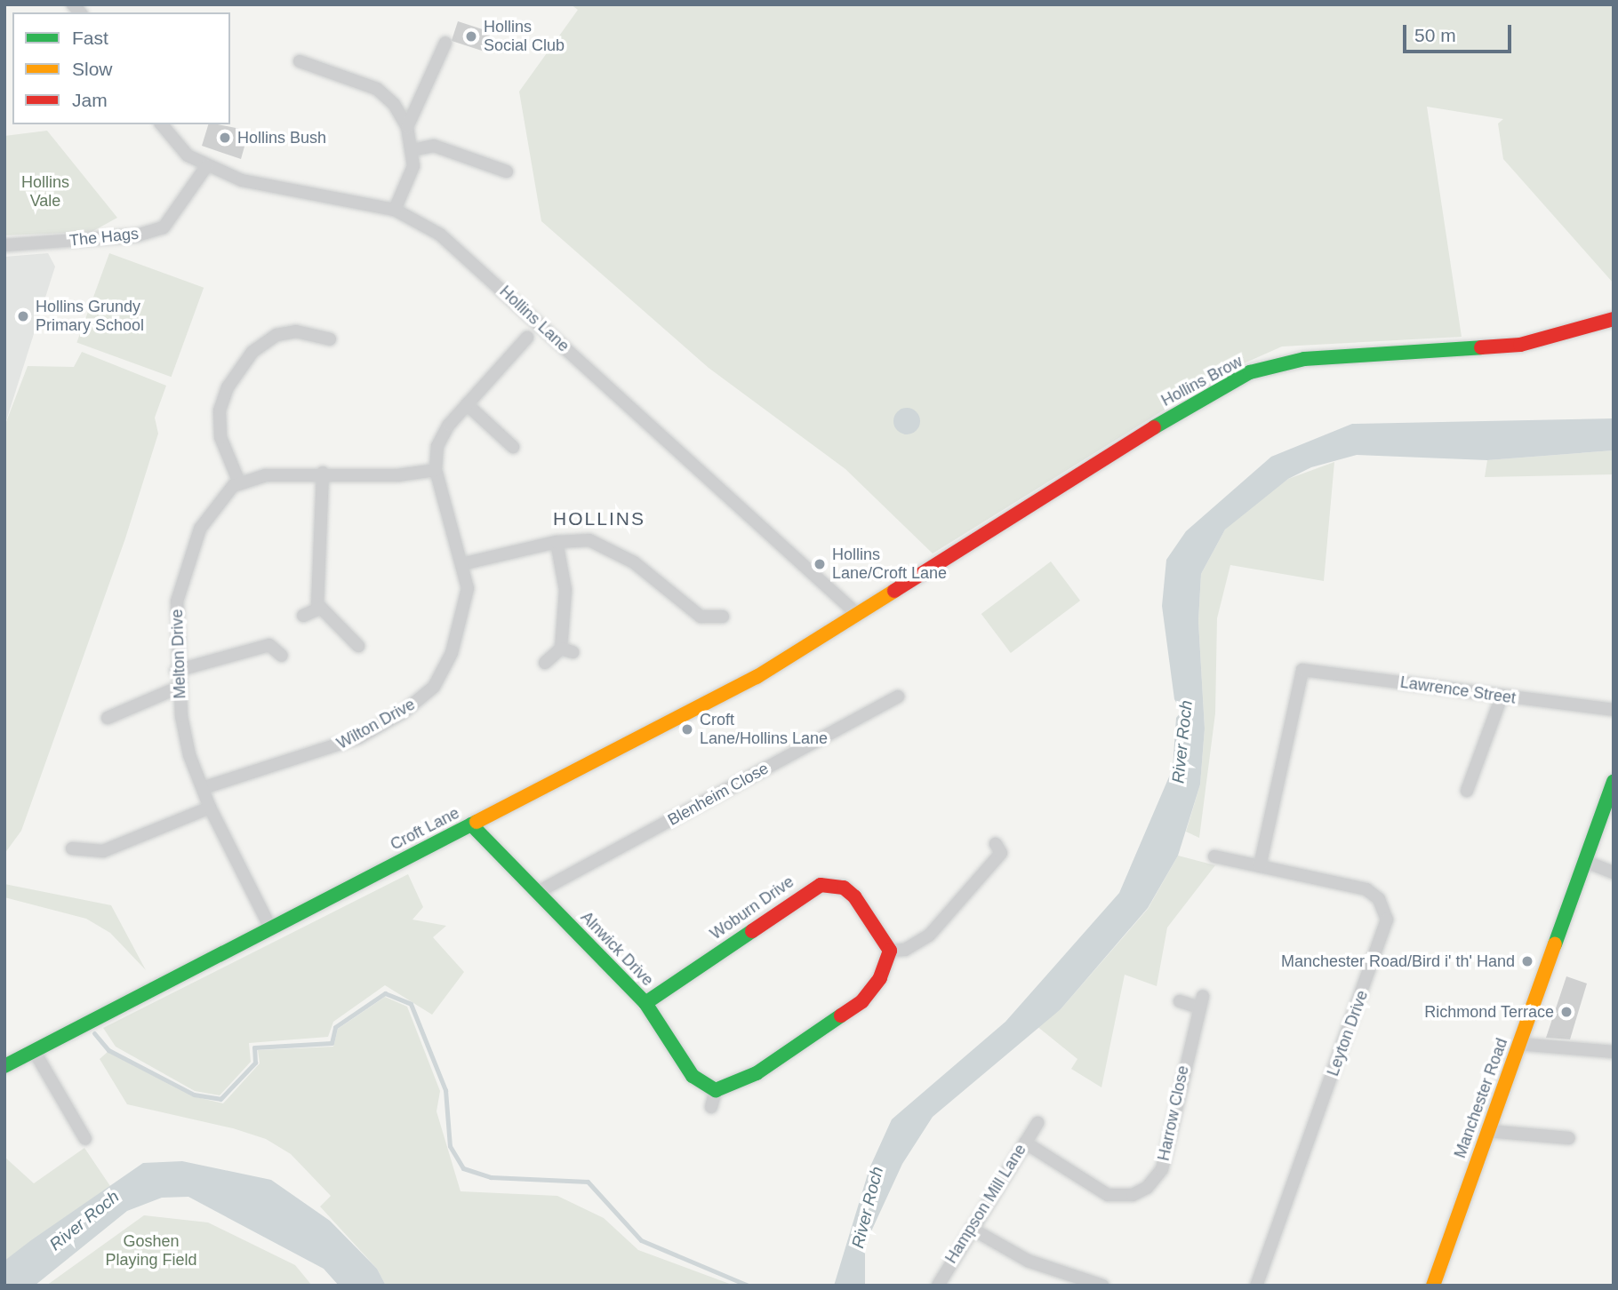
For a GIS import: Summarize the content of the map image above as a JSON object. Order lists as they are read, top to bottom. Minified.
{"streets":{"main road":["Hollins Brow","Croft Lane","Woburn Drive","Alnwick Drive","Manchester Road"],"street":["The Hags","Hollins Lane","Melton Drive","Lawrence Street","Wilton Drive","Blenheim Close","Leyton Drive","Harrow Close","Hampson Mill Lane"]},"crossings":[["The Hags","Hollins Lane"],["Hollins Lane","Hollins Brow"],["Hollins Lane","Croft Lane"],["Hollins Brow","Croft Lane"],["Melton Drive","Wilton Drive"],["Melton Drive","Croft Lane"],["Lawrence Street","Leyton Drive"],["Blenheim Close","Alnwick Drive"],["Croft Lane","Alnwick Drive"],["Woburn Drive","Alnwick Drive"],["Harrow Close","Hampson Mill Lane"]],"districts":["HOLLINS"],"water":["River Roch"],"parks":["Hollins Vale","Goshen Playing Field"],"places":["Hollins Social Club","Hollins Bush","Hollins Grundy Primary School","Hollins Lane/Croft Lane","Croft Lane/Hollins Lane","Manchester Road/Bird i' th' Hand","Richmond Terrace"],"legend":["Fast","Slow","Jam"],"scale_bar":"50 m"}
